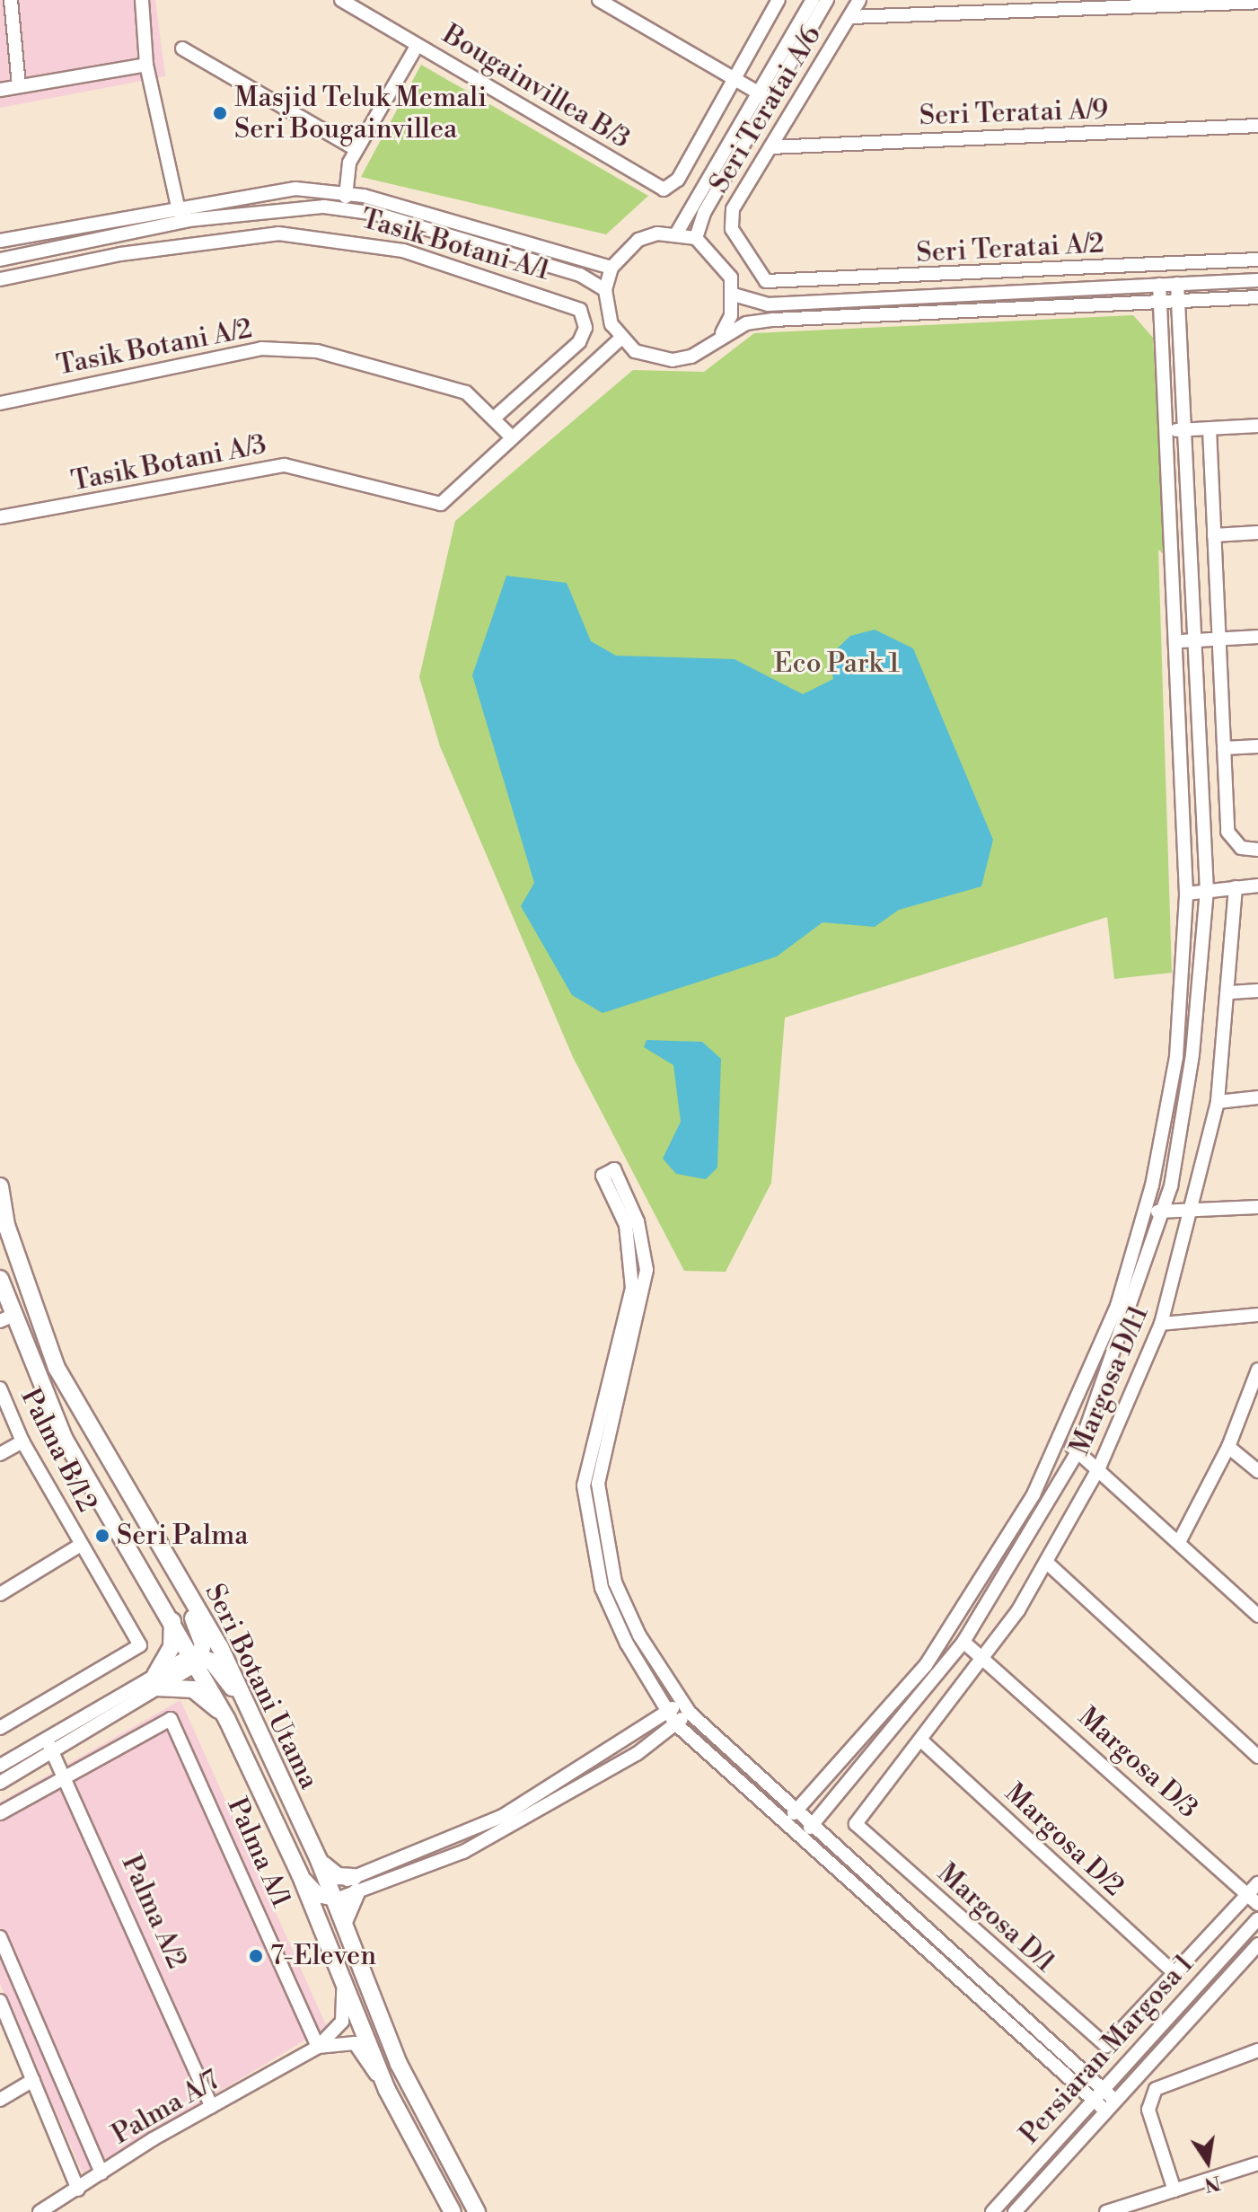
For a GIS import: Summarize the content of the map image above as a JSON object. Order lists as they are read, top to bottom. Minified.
{"streets":{"main road":["Seri Botani Utama"],"street":["Bougainvillea B/3","Seri Teratai A/6","Seri Teratai A/9","Tasik Botani A/1","Seri Teratai A/2","Tasik Botani A/2","Tasik Botani A/3","Margosa D/11","Palma B/12","Margosa D/3","Margosa D/2","Palma A/1","Palma A/2","Margosa D/1","Persiaran Margosa 1","Palma A/7"]},"crossings":[["Seri Teratai A/6","Seri Teratai A/9"],["Seri Teratai A/6","Seri Teratai A/2"],["Tasik Botani A/1","Tasik Botani A/2"],["Tasik Botani A/2","Tasik Botani A/3"],["Margosa D/11","Margosa D/3"],["Margosa D/11","Margosa D/2"],["Margosa D/11","Margosa D/1"],["Seri Botani Utama","Palma A/7"],["Margosa D/2","Margosa D/1"],["Palma A/1","Palma A/2"],["Palma A/1","Palma A/7"],["Palma A/2","Palma A/7"]],"parks":["Eco Park 1"],"places":["Masjid Teluk Memali Seri Bougainvillea","Seri Palma","7-Eleven"],"north":"bottom"}
